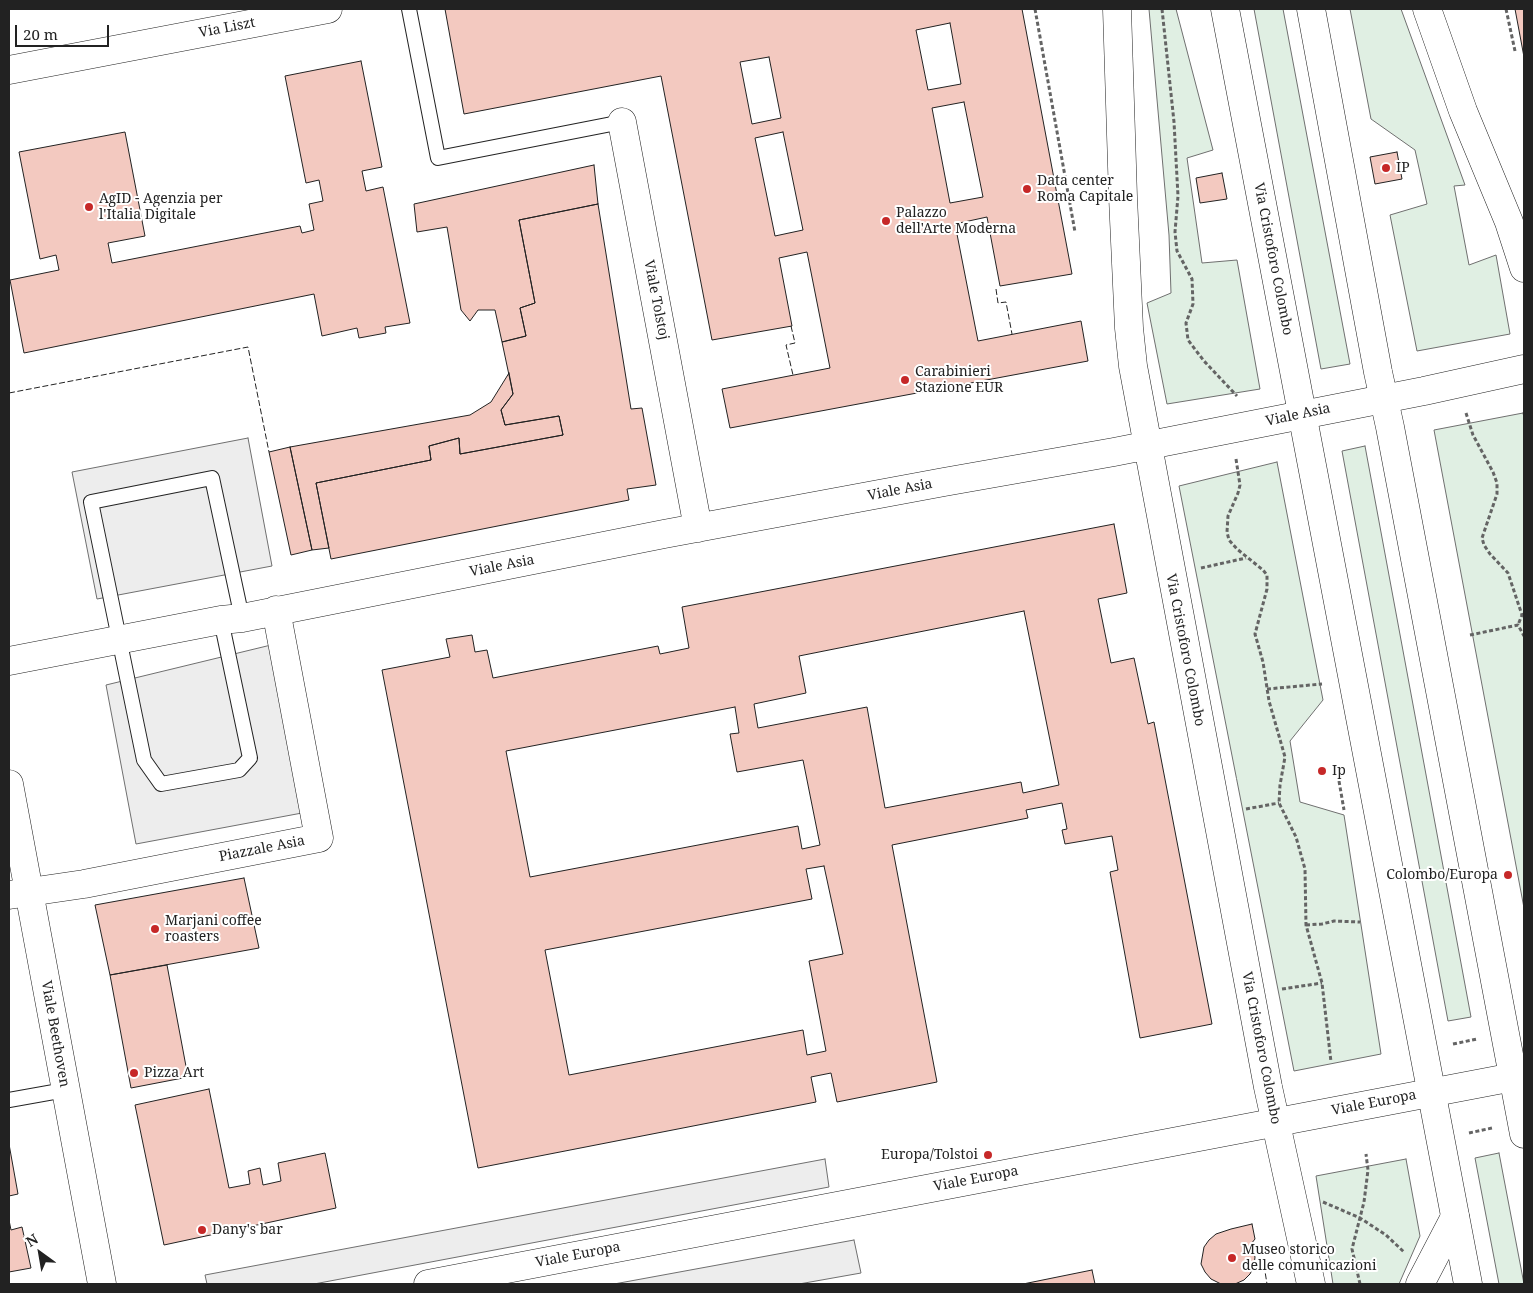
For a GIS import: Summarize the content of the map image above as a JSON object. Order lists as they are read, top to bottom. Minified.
{"streets":{"street":["Via Liszt","Via Cristoforo Colombo","Viale Tolstoj","Viale Asia","Piazzale Asia","Viale Beethoven","Viale Europa"]},"crossings":[["Via Cristoforo Colombo","Viale Asia"],["Via Cristoforo Colombo","Viale Europa"],["Viale Tolstoj","Viale Asia"],["Viale Asia","Piazzale Asia"],["Piazzale Asia","Viale Beethoven"]],"places":["IP","Data center Roma Capitale","AgID - Agenzia per l'Italia Digitale","Palazzo dell'Arte Moderna","Carabinieri Stazione EUR","Ip","Colombo/Europa","Marjani coffee roasters","Pizza Art","Europa/Tolstoi","Dany's bar","Museo storico delle comunicazioni"],"scale_bar":"20 m","north":"top left"}
